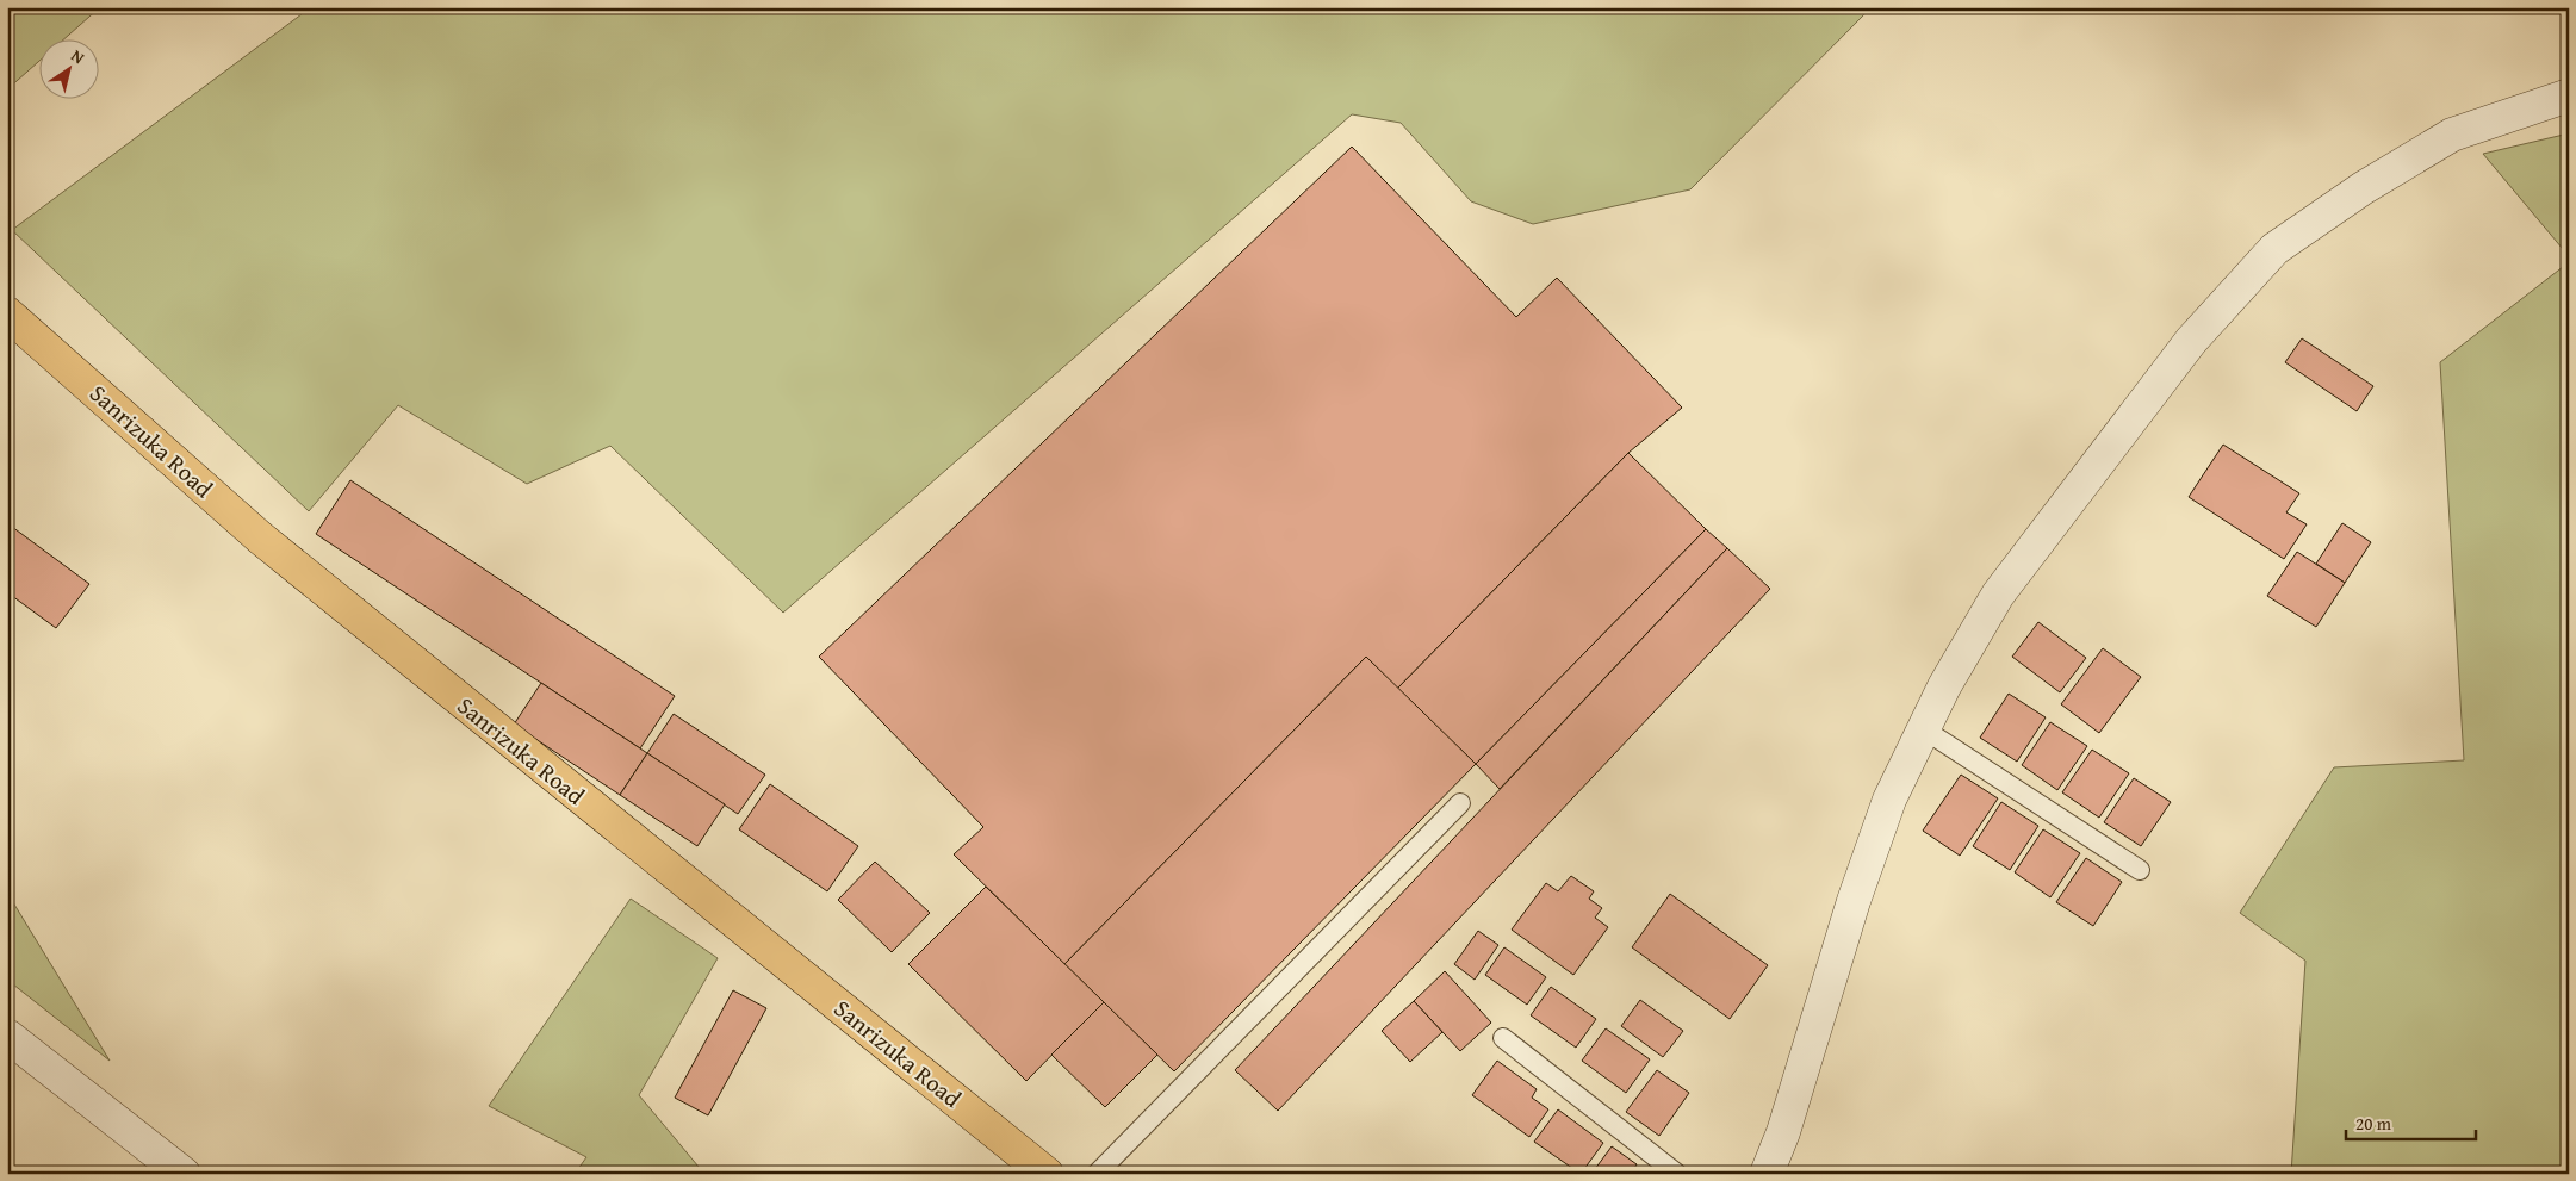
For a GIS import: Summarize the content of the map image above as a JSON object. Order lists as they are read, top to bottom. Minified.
{"streets":{"main road":["Sanrizuka Road"]},"scale_bar":"20 m","north":"top right"}
